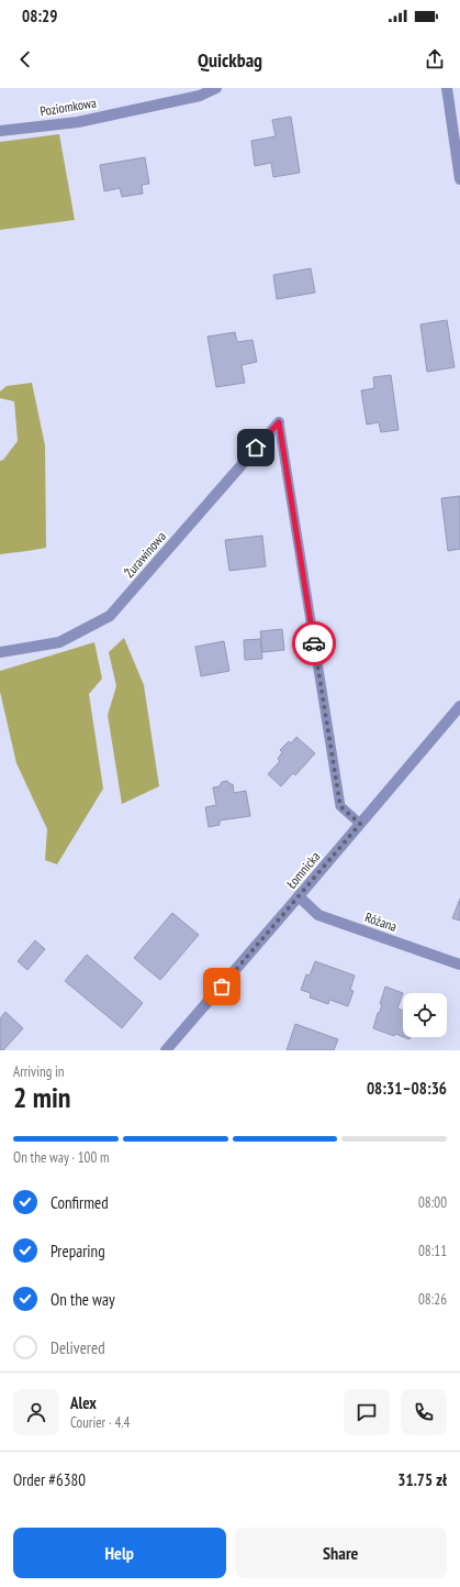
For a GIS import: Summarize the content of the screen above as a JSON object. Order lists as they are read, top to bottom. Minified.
{"streets":{"street":["Poziomkowa","Żurawinowa","Łomnicka","Różana"]},"crossings":[["Łomnicka","Różana"]],"page":{"status":"08:29","header":"Quickbag","heading":["2 min","Arriving in","08:31–08:36"],"panel":["Alex","Courier · 4.4","Order #6380","31.75 zł"],"bar":"On the way · 100 m","list":[["Confirmed","08:00"],["Preparing","08:11"],["On the way","08:26"],"Delivered"],"buttons":["Help","Share"]}}
